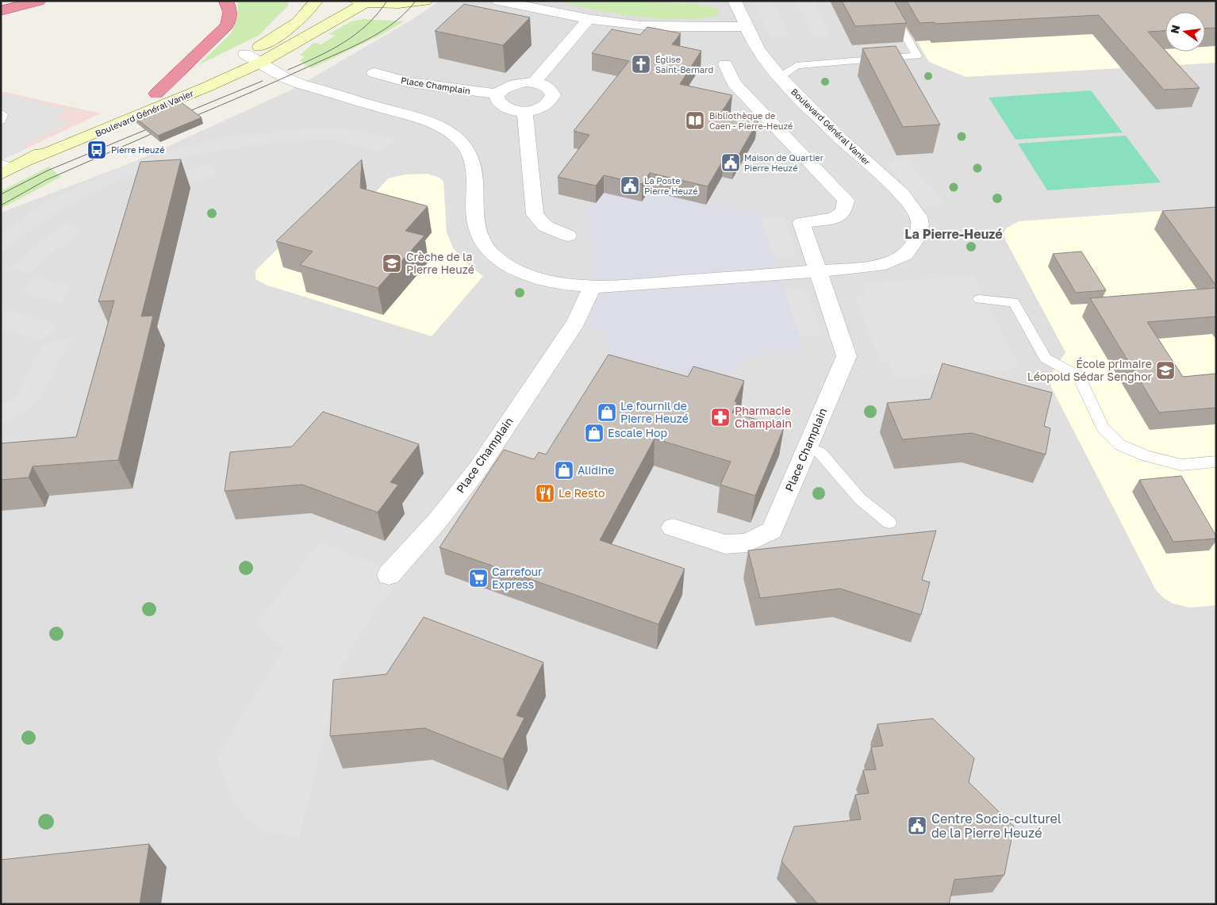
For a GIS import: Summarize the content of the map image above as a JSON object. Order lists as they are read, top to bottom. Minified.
{"streets":{"street":["Place Champlain","Boulevard Général Vanier"]},"crossings":[["Place Champlain","Boulevard Général Vanier"]],"districts":["La Pierre-Heuzé"],"places":{"church":["Église Saint-Bernard"],"library":["Bibliothèque de Caen - Pierre-Heuzé"],"bus stop":["Pierre Heuzé"],"public building":["Maison de Quartier Pierre Heuzé","La Poste Pierre Heuzé","Centre Socio-culturel de la Pierre Heuzé"],"school or university":["Crèche de la Pierre Heuzé","École primaire Léopold Sédar Senghor"],"shop":["Le fournil de Pierre Heuzé","Escale Hop","Alidine"],"pharmacy":["Pharmacie Champlain"],"restaurant":["Le Resto"],"supermarket":["Carrefour Express"]},"north":"left"}
